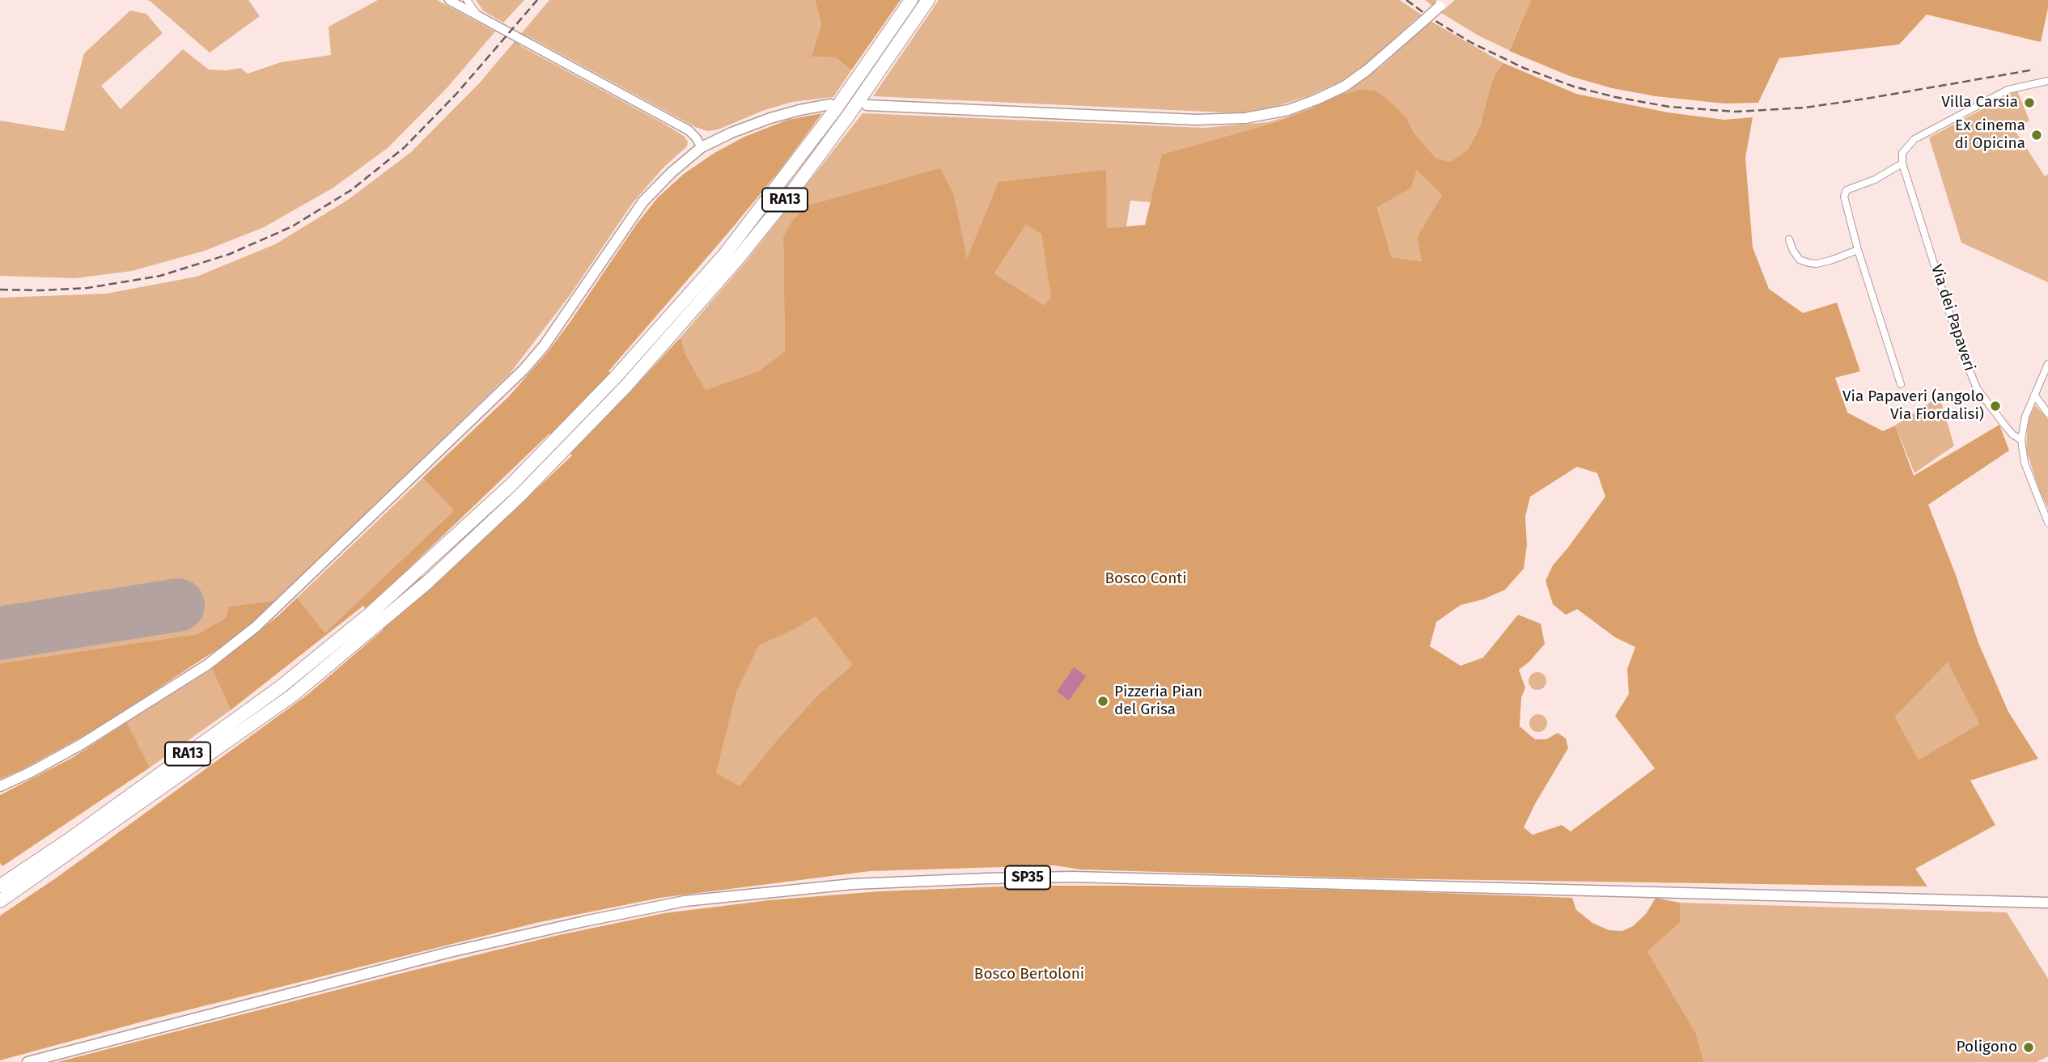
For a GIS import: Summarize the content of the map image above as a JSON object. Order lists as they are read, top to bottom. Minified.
{"streets":{"highway":["RA13"],"main road":["SP35"],"street":["Via dei Papaveri"]},"parks":["Bosco Conti","Bosco Bertoloni"],"places":["Villa Carsia","Ex cinema di Opicina","Via Papaveri (angolo Via Fiordalisi)","Pizzeria Pian del Grisa","Poligono"]}
